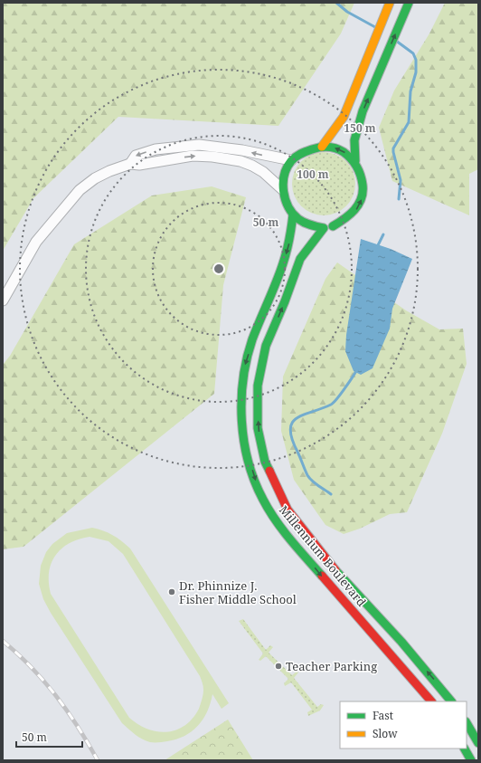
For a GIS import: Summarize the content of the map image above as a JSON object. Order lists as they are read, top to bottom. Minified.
{"streets":{"street":["Millennium Boulevard"]},"places":["Dr. Phinnize J. Fisher Middle School","Teacher Parking"],"legend":["Fast","Slow"],"scale_bar":"50 m","rings":["150 m","100 m","50 m"]}
